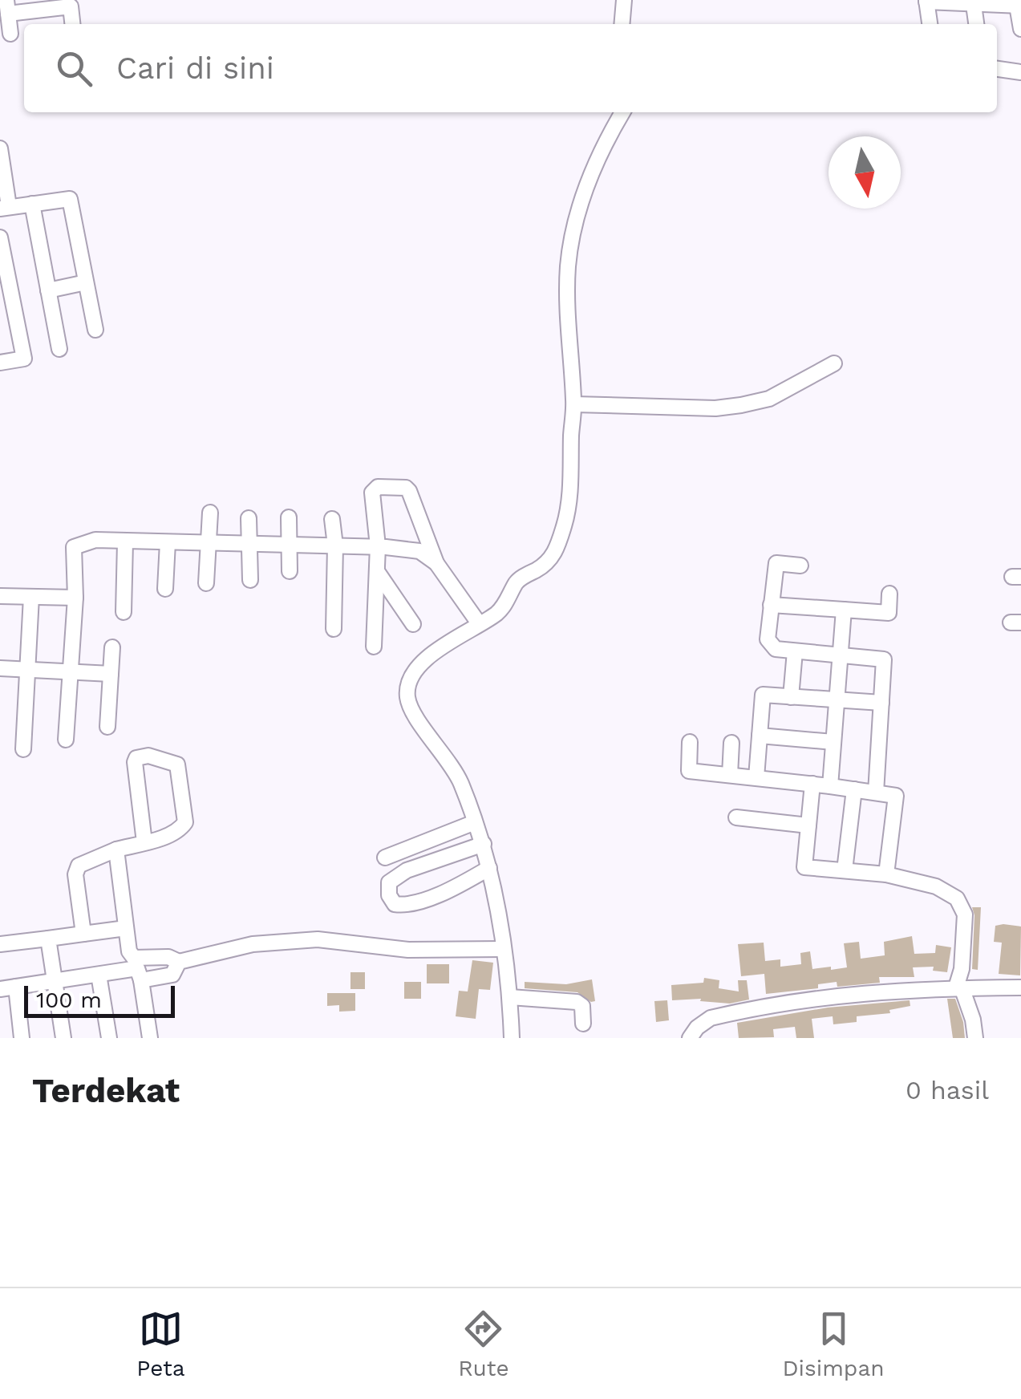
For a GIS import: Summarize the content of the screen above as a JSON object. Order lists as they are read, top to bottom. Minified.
{"scale_bar":"100 m","north":"bottom","page":{"search":"Cari di sini","scale":"100 m","heading":["Terdekat","0 hasil"],"nav":["Peta","Rute","Disimpan"]}}
